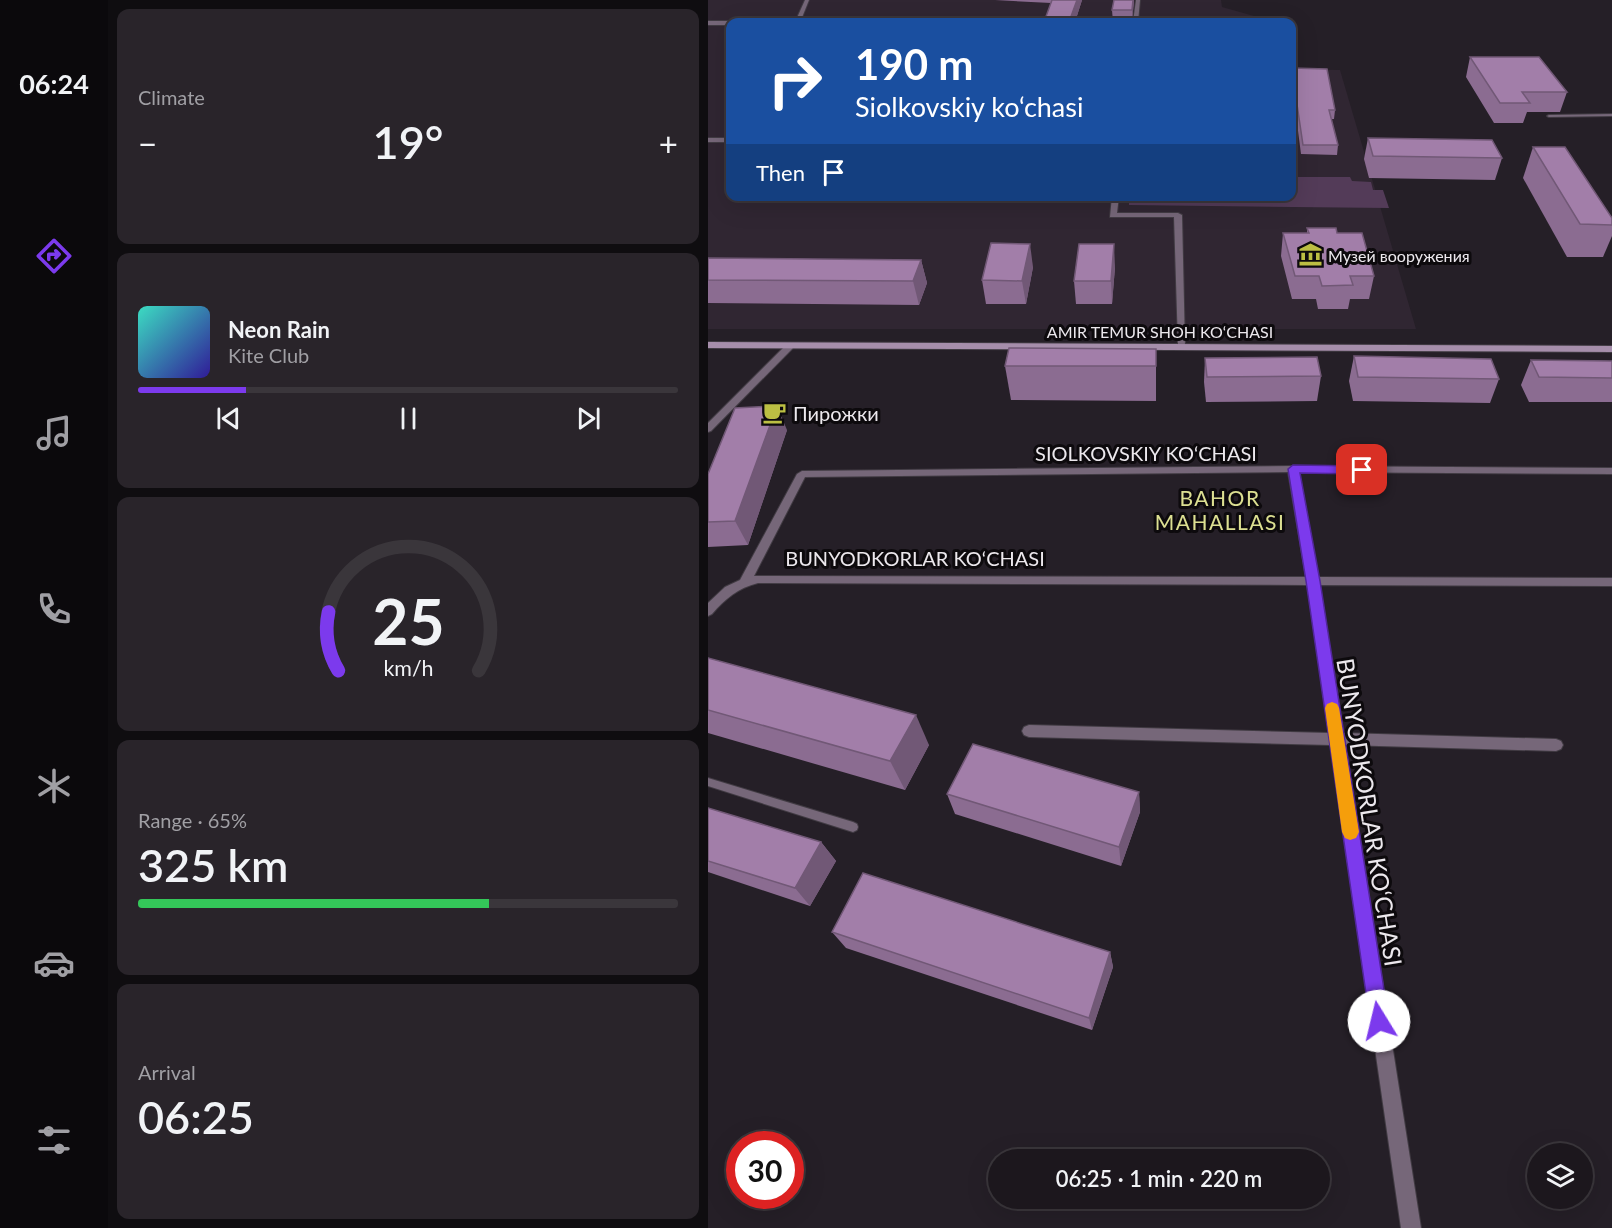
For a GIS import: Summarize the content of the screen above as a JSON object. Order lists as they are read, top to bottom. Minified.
{"streets":{"main road":["AMIR TEMUR SHOH KO‘CHASI"],"street":["SIOLKOVSKIY KO‘CHASI","BUNYODKORLAR KO‘CHASI"]},"crossings":[["SIOLKOVSKIY KO‘CHASI","BUNYODKORLAR KO‘CHASI"]],"districts":["BAHOR MAHALLASI"],"places":{"museum":["Музей вооружения"],"cafe":["Пирожки"]},"page":{"tabs":"06:24","tile":["Climate",["Range · 65%","325 km"],["Arrival","06:25"]],"turn":["190 m","Siolkovskiy ko‘chasi"],"heat":["−","19°","+"],"then":"Then","song":["Neon Rain","Kite Club"],"limit":"30","trip":"06:25 · 1 min · 220 m","gauge":["25","km/h"]}}
